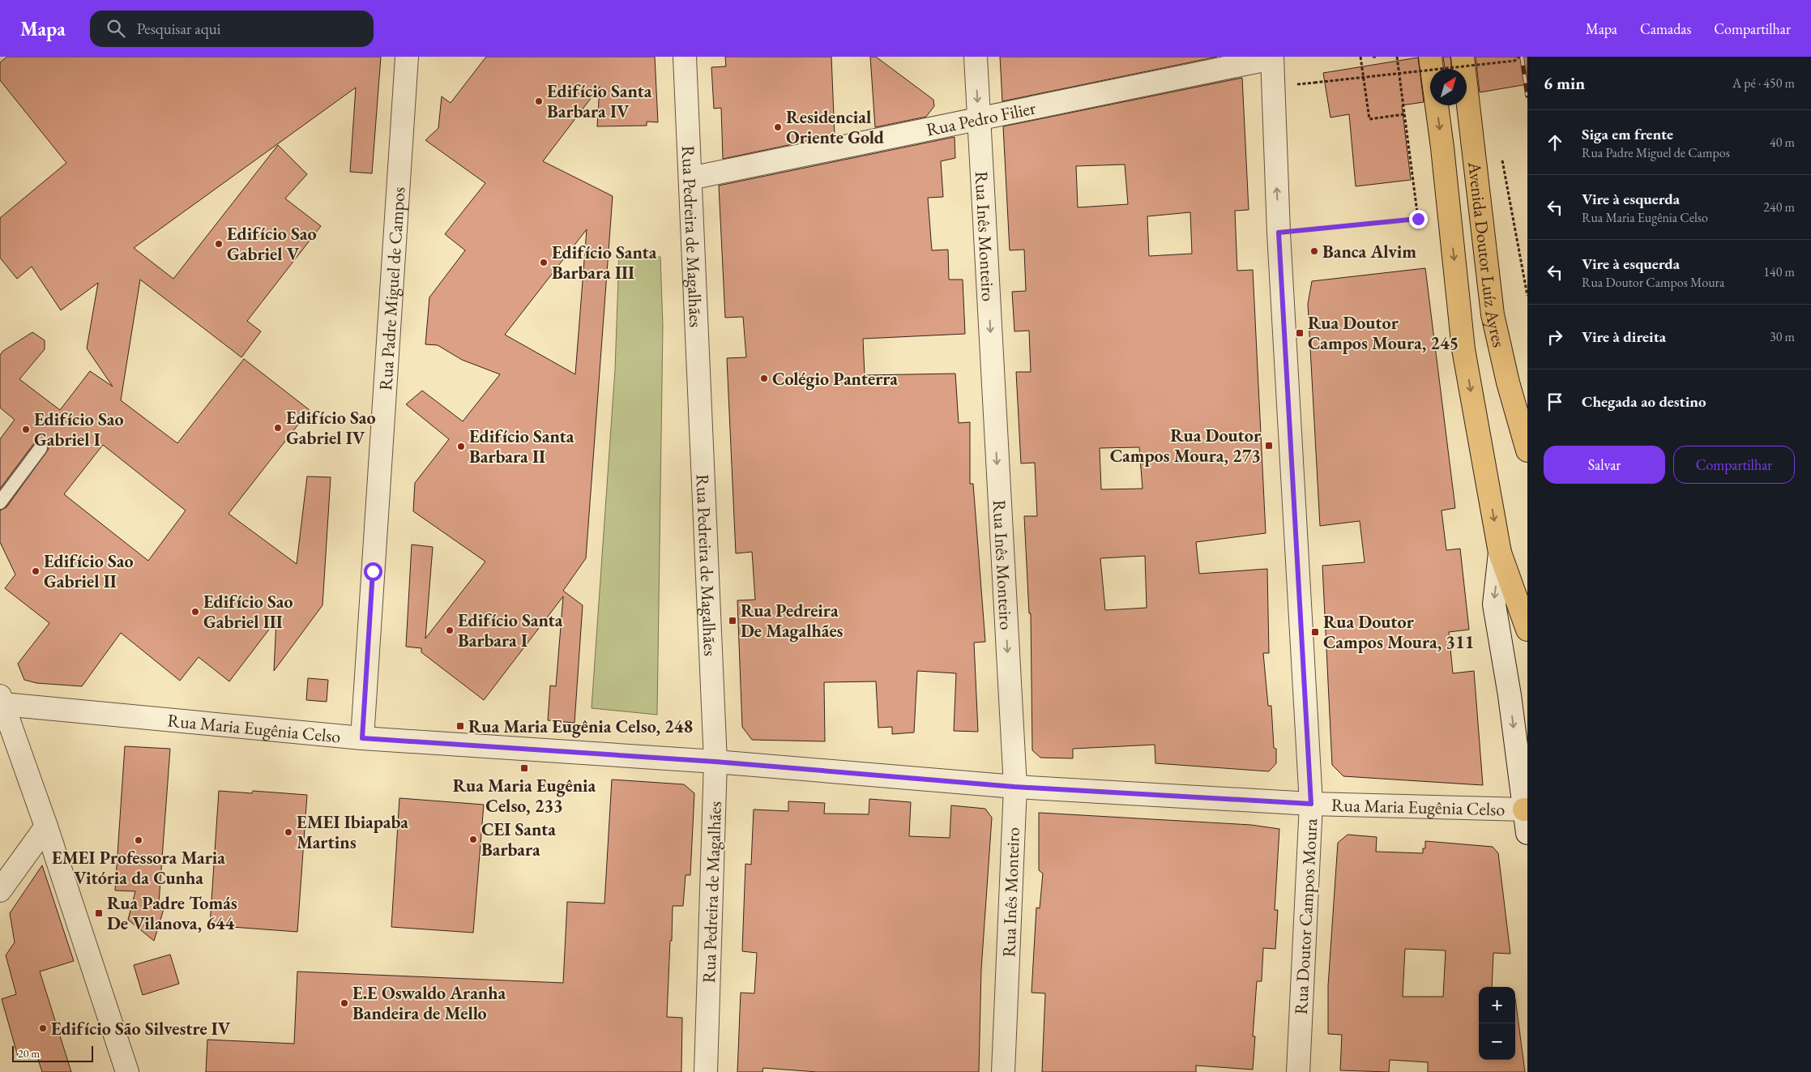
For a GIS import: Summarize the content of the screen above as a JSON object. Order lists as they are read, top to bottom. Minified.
{"streets":{"highway":["Avenida Doutor Luíz Ayres"],"street":["Rua Pedro Filier","Rua Pedreira de Magalhães","Rua Inês Monteiro","Rua Padre Miguel de Campos","Rua Maria Eugênia Celso","Rua Doutor Campos Moura"]},"crossings":[["Rua Pedro Filier","Rua Pedreira de Magalhães"],["Rua Pedro Filier","Rua Inês Monteiro"],["Rua Pedro Filier","Rua Doutor Campos Moura"],["Rua Pedreira de Magalhães","Rua Maria Eugênia Celso"],["Rua Inês Monteiro","Rua Maria Eugênia Celso"],["Avenida Doutor Luíz Ayres","Rua Maria Eugênia Celso"],["Rua Padre Miguel de Campos","Rua Maria Eugênia Celso"],["Rua Maria Eugênia Celso","Rua Doutor Campos Moura"]],"one_way":["Rua Inês Monteiro"],"places":{"other":["Edifício Santa Barbara IV","Residencial Oriente Gold","Edifício Sao Gabriel V","Banca Alvim","Edifício Santa Barbara III","Colégio Panterra","Edifício Sao Gabriel IV","Edifício Sao Gabriel I","Edifício Santa Barbara II","Edifício Sao Gabriel II","Edifício Sao Gabriel III","Edifício Santa Barbara I","EMEI Ibiapaba Martins","CEI Santa Barbara","EMEI Professora Maria Vitória da Cunha","E.E Oswaldo Aranha Bandeira de Mello","Edifício São Silvestre IV"],"transit":["Rua Doutor Campos Moura, 245","Rua Doutor Campos Moura, 273","Rua Pedreira De Magalhães","Rua Doutor Campos Moura, 311","Rua Maria Eugênia Celso, 248","Rua Maria Eugênia Celso, 233","Rua Padre Tomás De Vilanova, 644"]},"scale_bar":"20 m","north":"top right","page":{"header":"Mapa","search":"Pesquisar aqui","nav":["Mapa","Camadas","Compartilhar"],"heading":["6 min","A pé · 450 m"],"list":[["Siga em frente","Rua Padre Miguel de Campos","40 m"],["Vire à esquerda","Rua Maria Eugênia Celso","240 m"],["Vire à esquerda","Rua Doutor Campos Moura","140 m"],["Vire à direita","30 m"],"Chegada ao destino"],"buttons":["Salvar","Compartilhar"],"map_buttons":["+","−"],"scale":"20 m"}}
